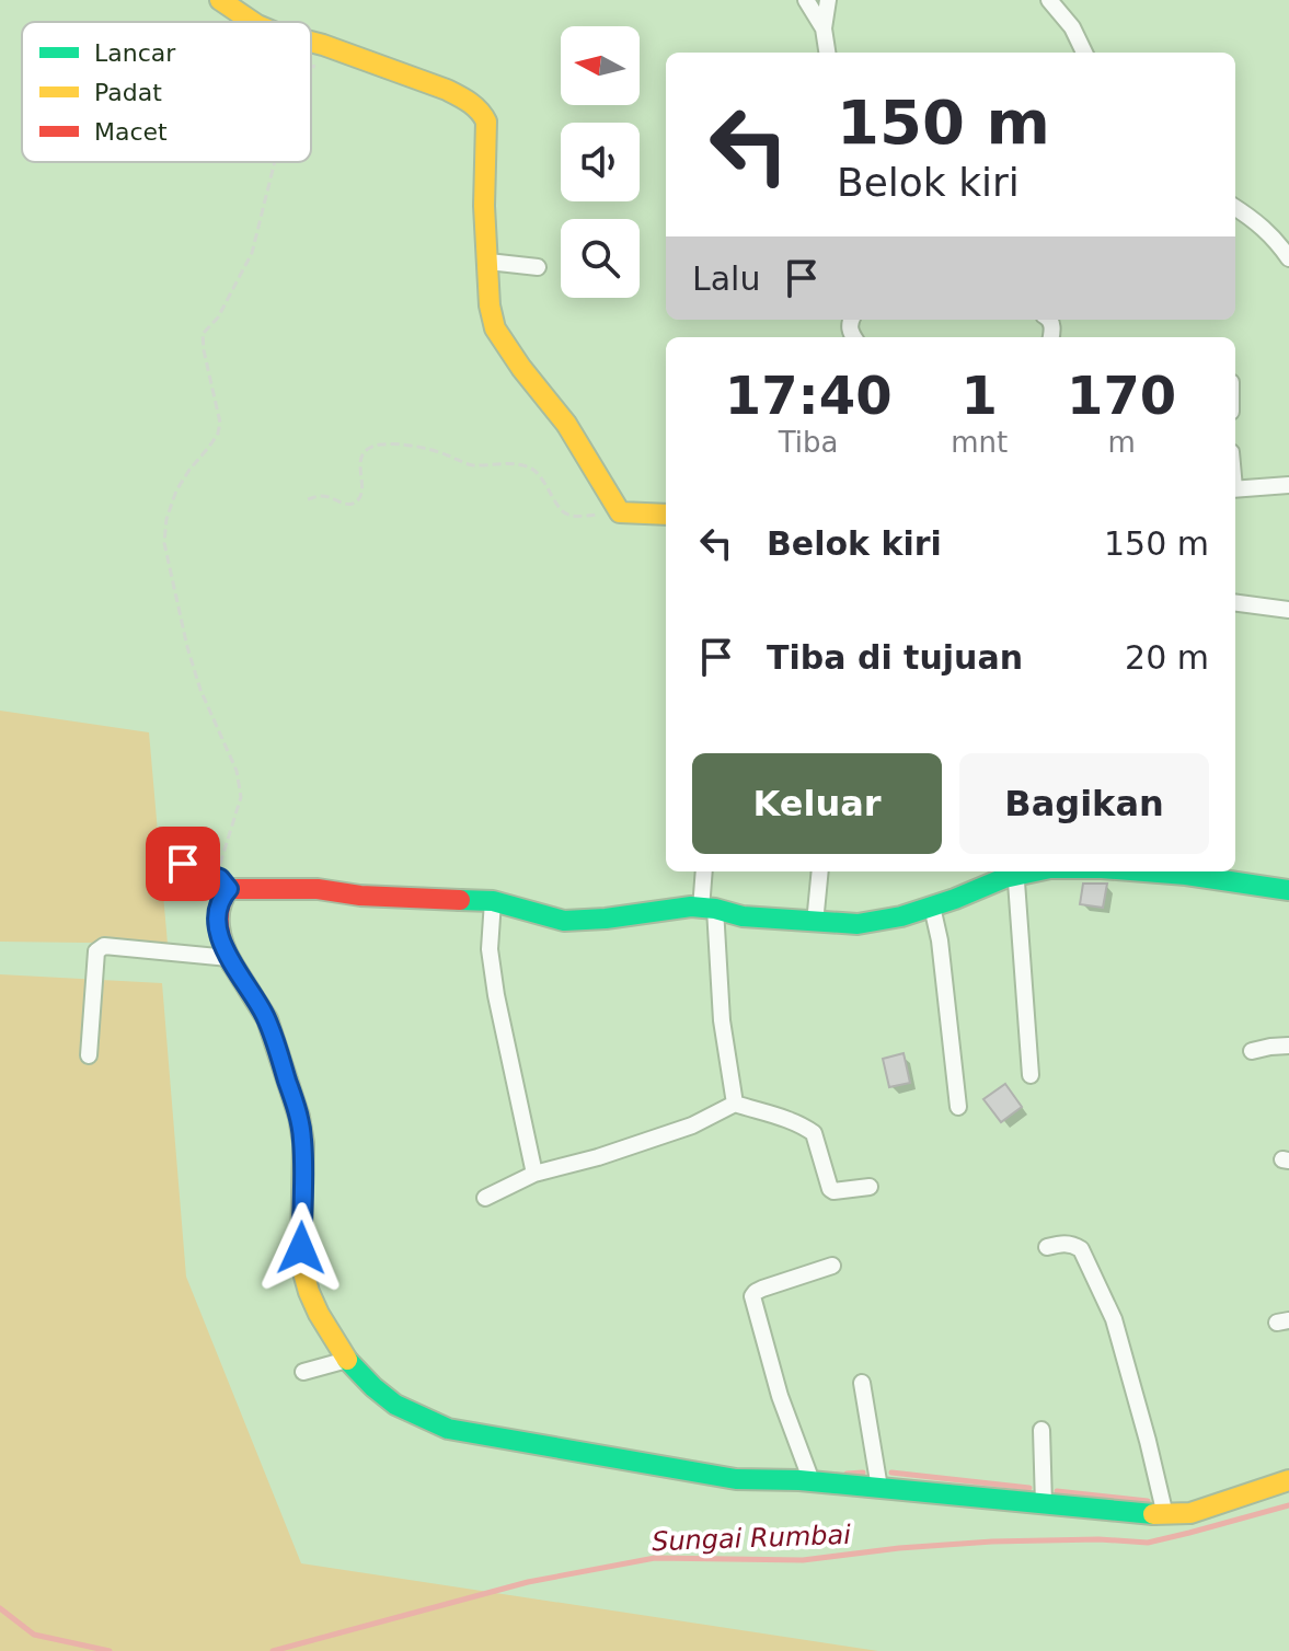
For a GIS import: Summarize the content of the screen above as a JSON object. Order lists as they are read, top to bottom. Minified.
{"water":["Sungai Rumbai"],"legend":["Lancar","Padat","Macet"],"north":"left","page":{"turn":["150 m","Belok kiri"],"then":"Lalu","eta":["17:40","Tiba","1","mnt","170","m"],"list":[{"name":"Belok kiri","value":"150 m"},{"name":"Tiba di tujuan","value":"20 m"}],"buttons":["Keluar","Bagikan"]}}
